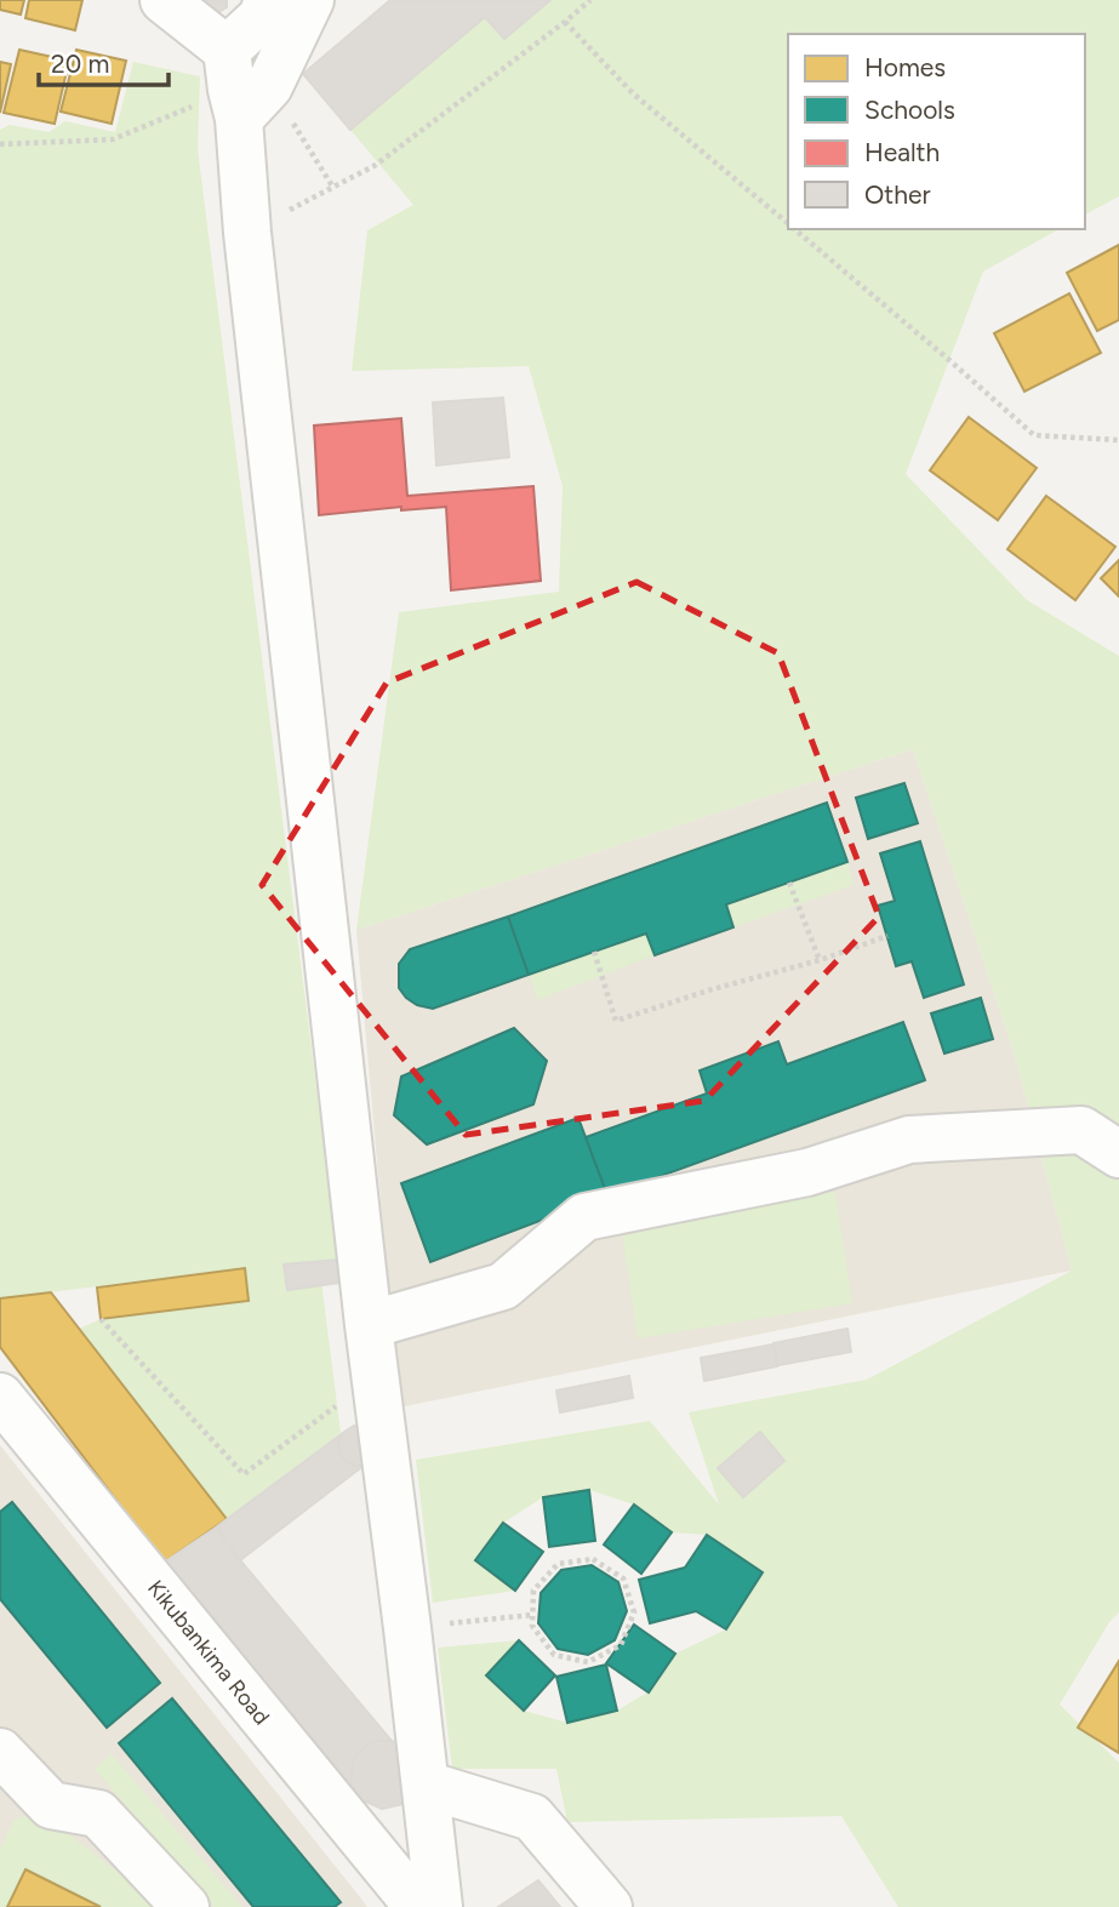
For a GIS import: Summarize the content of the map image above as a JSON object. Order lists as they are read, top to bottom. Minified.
{"streets":{"street":["Kikubankima Road"]},"legend":["Homes","Schools","Health","Other"],"scale_bar":"20 m"}
